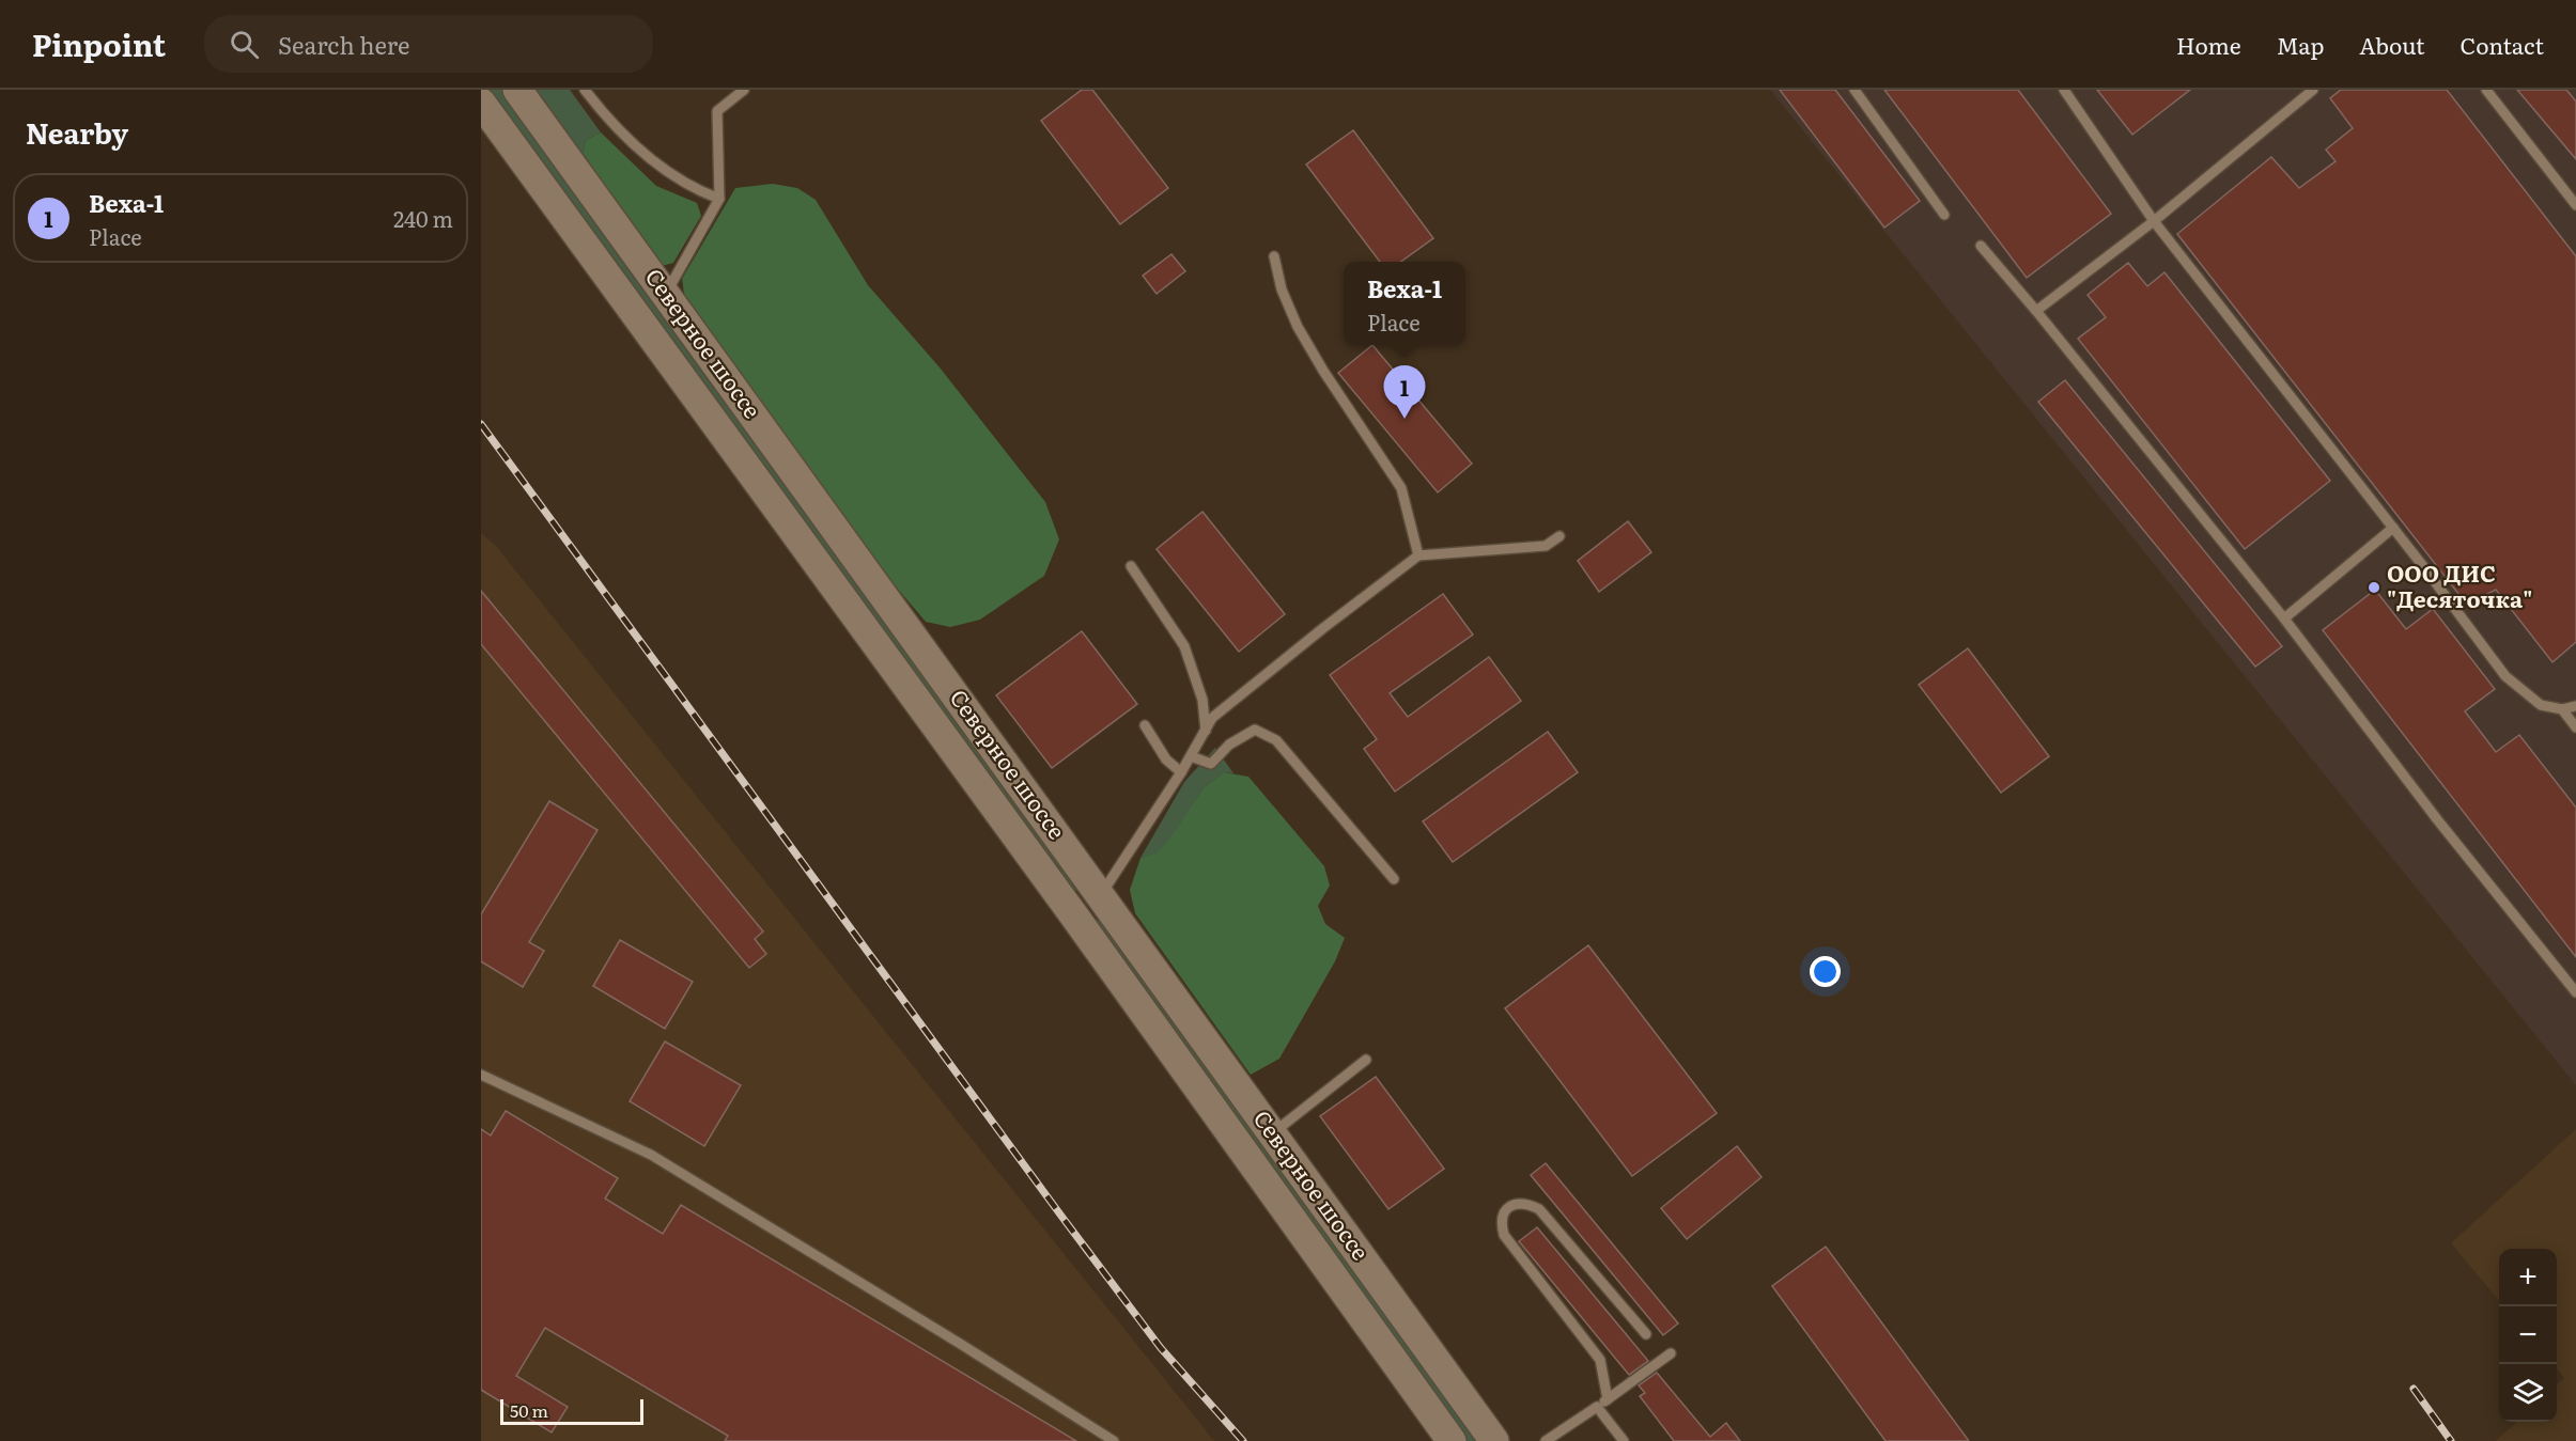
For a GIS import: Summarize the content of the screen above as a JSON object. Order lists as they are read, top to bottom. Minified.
{"streets":{"main road":["Северное шоссе"]},"places":["ООО ДИС \"Десяточка\""],"scale_bar":"50 m","page":{"header":"Pinpoint","search":"Search here","nav":["Home","Map","About","Contact"],"heading":"Nearby","list":[{"mark":"1","name":"Веха-1","note":"Place","value":"240 m"}],"popup":["Веха-1","Place"],"pins":"1","map_buttons":["+","−"],"scale":"50 m"}}
